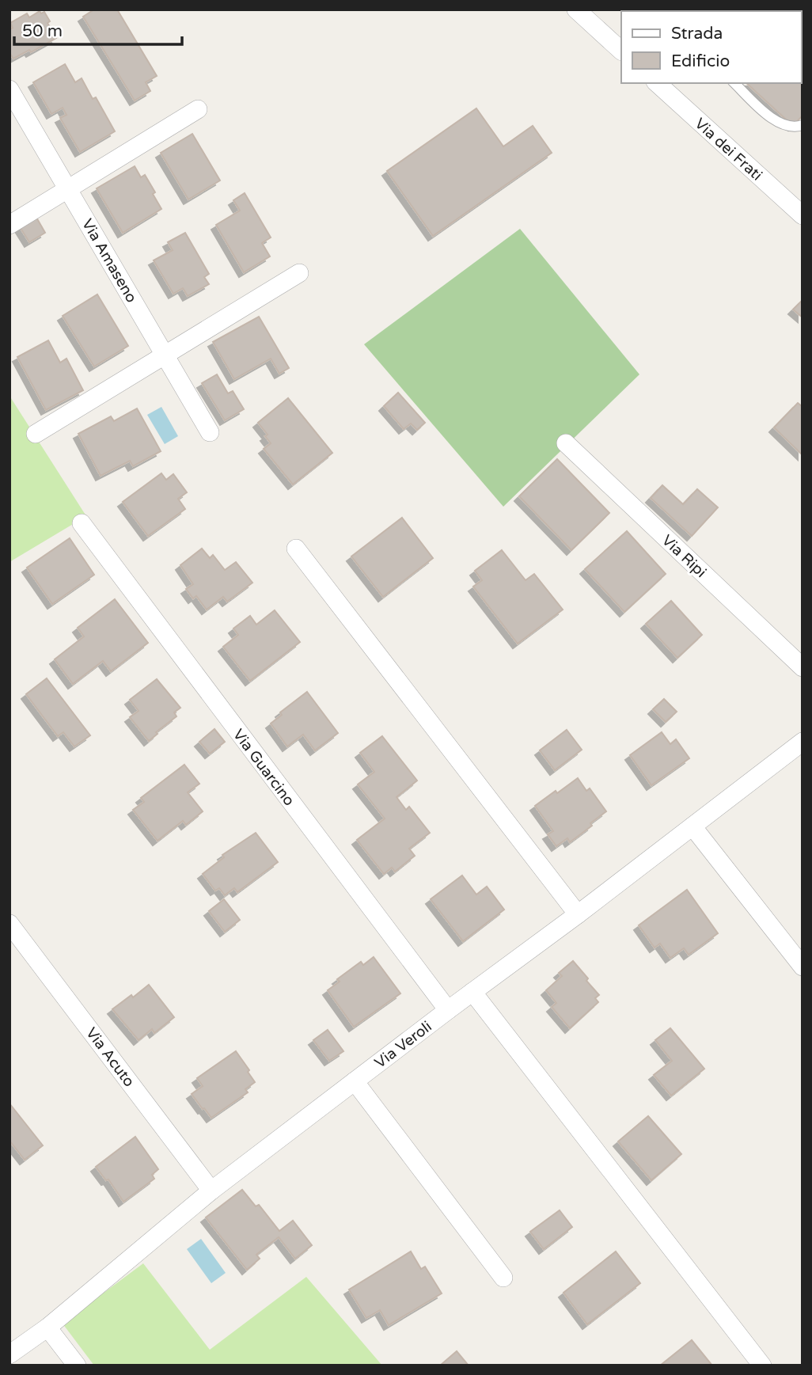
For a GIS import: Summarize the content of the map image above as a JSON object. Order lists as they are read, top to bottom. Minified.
{"streets":{"street":["Via dei Frati","Via Amaseno","Via Ripi","Via Guarcino","Via Veroli","Via Acuto"]},"crossings":[["Via Guarcino","Via Veroli"],["Via Veroli","Via Acuto"]],"legend":["Strada","Edificio"],"scale_bar":"50 m"}
